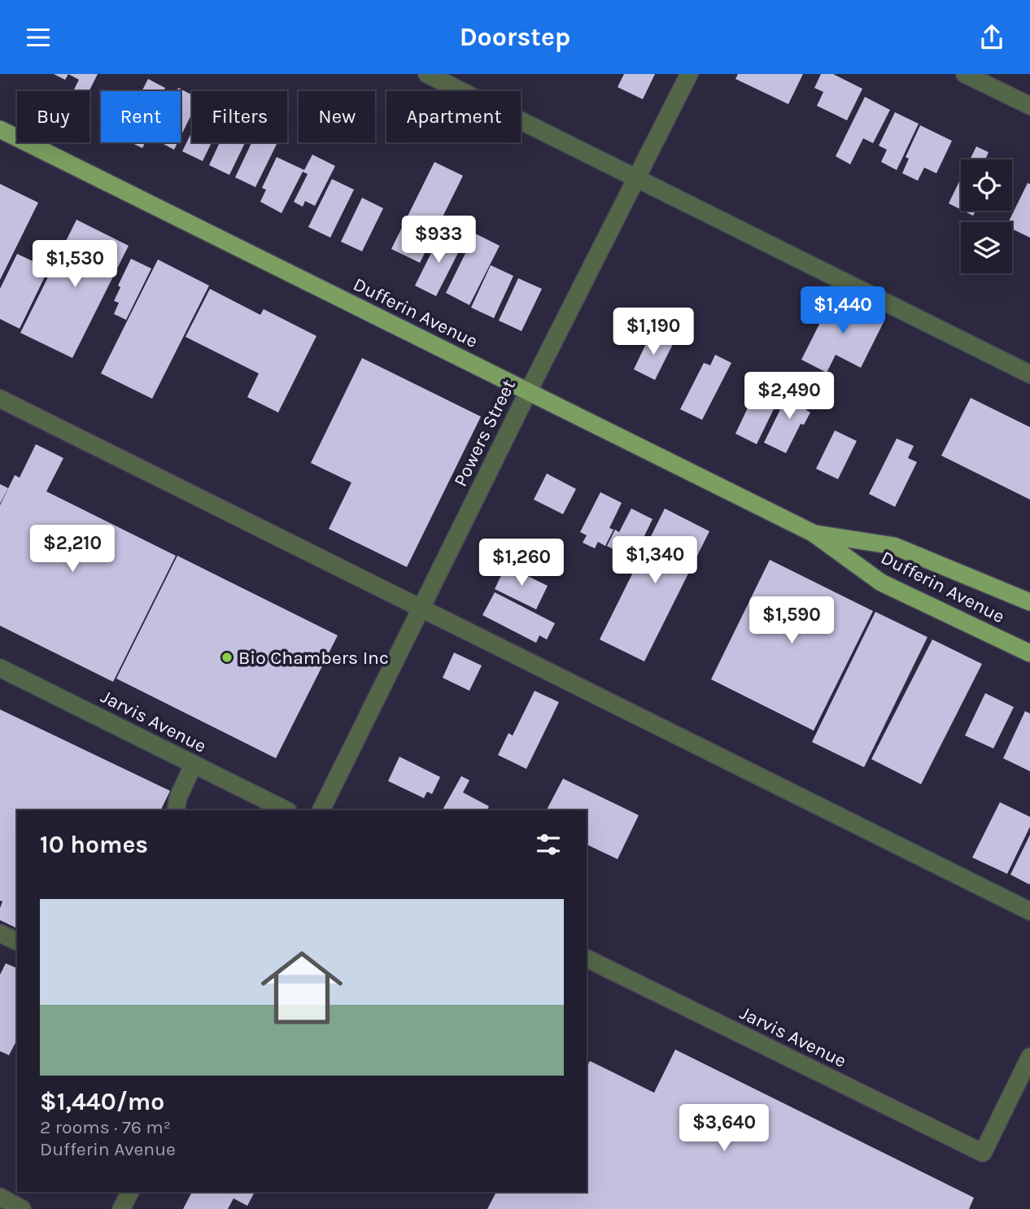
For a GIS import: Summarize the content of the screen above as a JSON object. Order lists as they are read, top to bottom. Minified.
{"streets":{"main road":["Dufferin Avenue"],"street":["Powers Street","Jarvis Avenue"]},"crossings":[["Dufferin Avenue","Powers Street"]],"places":["Bio Chambers Inc"],"page":{"header":"Doorstep","chip":["Buy","Rent","Filters","New","Apartment"],"price":["$933","$1,530","$1,440","$1,190","$2,490","$2,210","$1,340","$1,260","$1,590","$3,640"],"heading":"10 homes","list":[{"name":"$1,440/mo","note":"2 rooms · 76 m² · Dufferin Avenue"}]}}
